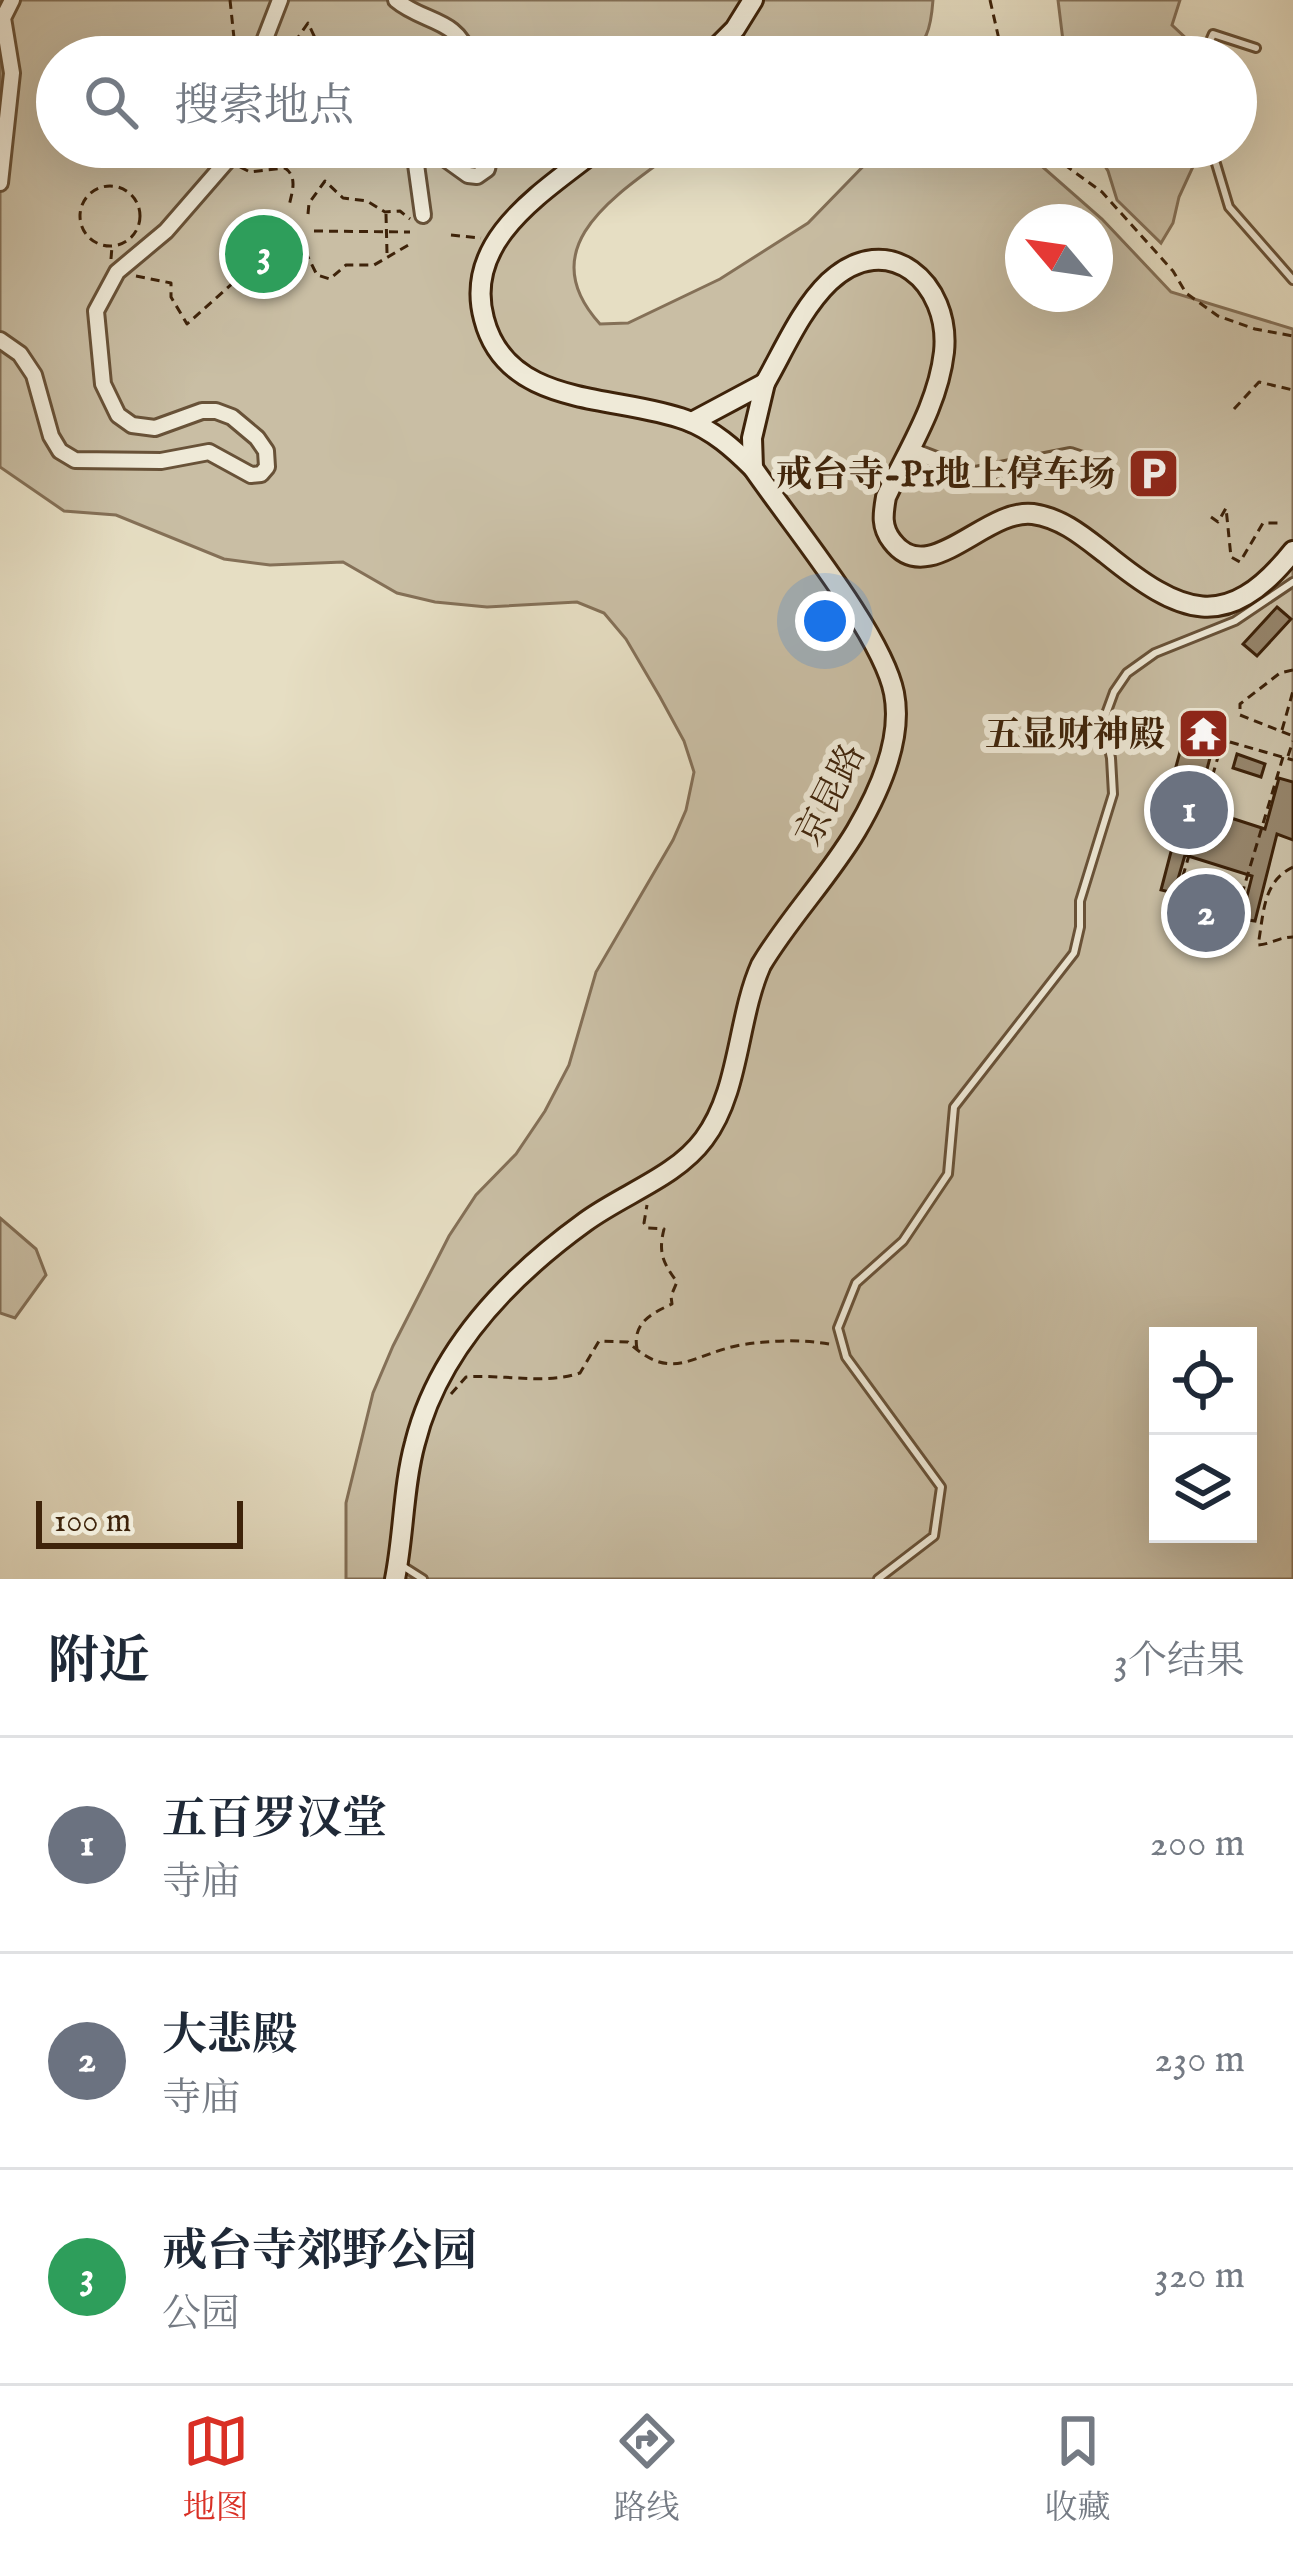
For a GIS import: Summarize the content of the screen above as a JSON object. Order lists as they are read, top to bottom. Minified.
{"streets":{"main road":["京昆路"]},"places":{"parking":["戒台寺-P1地上停车场"],"temple":["五显财神殿"]},"scale_bar":"100 m","north":"top left","page":{"search":"搜索地点","pins":["3","1","2"],"scale":"100 m","heading":["附近","3个结果"],"list":[{"mark":"1","name":"五百罗汉堂","note":"寺庙","value":"200 m"},{"mark":"2","name":"大悲殿","note":"寺庙","value":"230 m"},{"mark":"3","name":"戒台寺郊野公园","note":"公园","value":"320 m"}],"nav":["地图","路线","收藏"]}}
